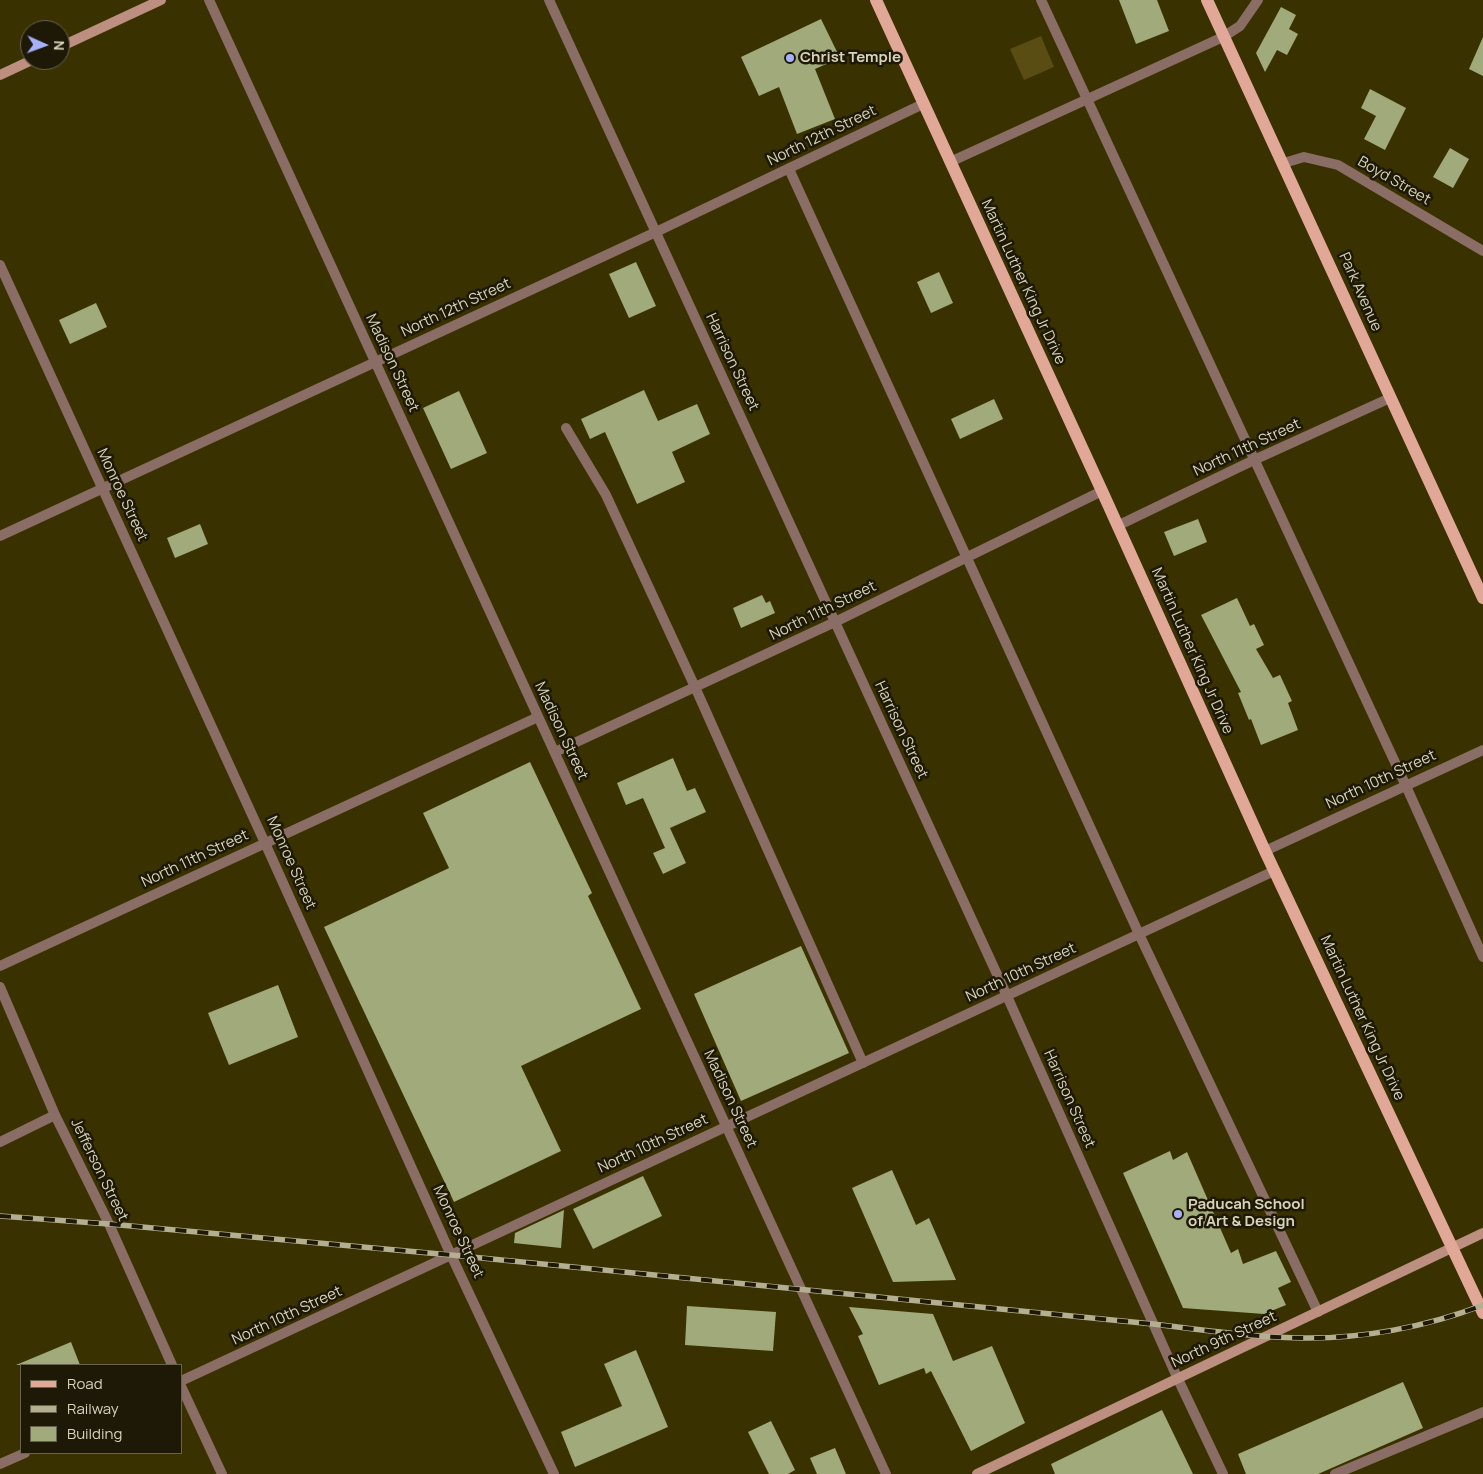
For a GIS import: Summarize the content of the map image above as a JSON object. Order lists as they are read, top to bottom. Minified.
{"streets":{"main road":["Martin Luther King Jr Drive","Park Avenue"],"street":["North 12th Street","Boyd Street","Harrison Street","Madison Street","North 11th Street","Monroe Street","North 10th Street","Jefferson Street","North 9th Street"]},"crossings":[["North 12th Street","Martin Luther King Jr Drive"],["North 12th Street","Harrison Street"],["North 12th Street","Madison Street"],["North 12th Street","Monroe Street"],["Boyd Street","Park Avenue"],["Martin Luther King Jr Drive","North 11th Street"],["Martin Luther King Jr Drive","North 10th Street"],["Martin Luther King Jr Drive","North 9th Street"],["Park Avenue","North 11th Street"],["Harrison Street","North 11th Street"],["Harrison Street","North 10th Street"],["Harrison Street","North 9th Street"],["Madison Street","North 11th Street"],["Madison Street","North 10th Street"],["North 11th Street","Monroe Street"],["Monroe Street","North 10th Street"]],"places":["Christ Temple","Paducah School of Art & Design"],"legend":["Road","Railway","Building"],"north":"right"}
